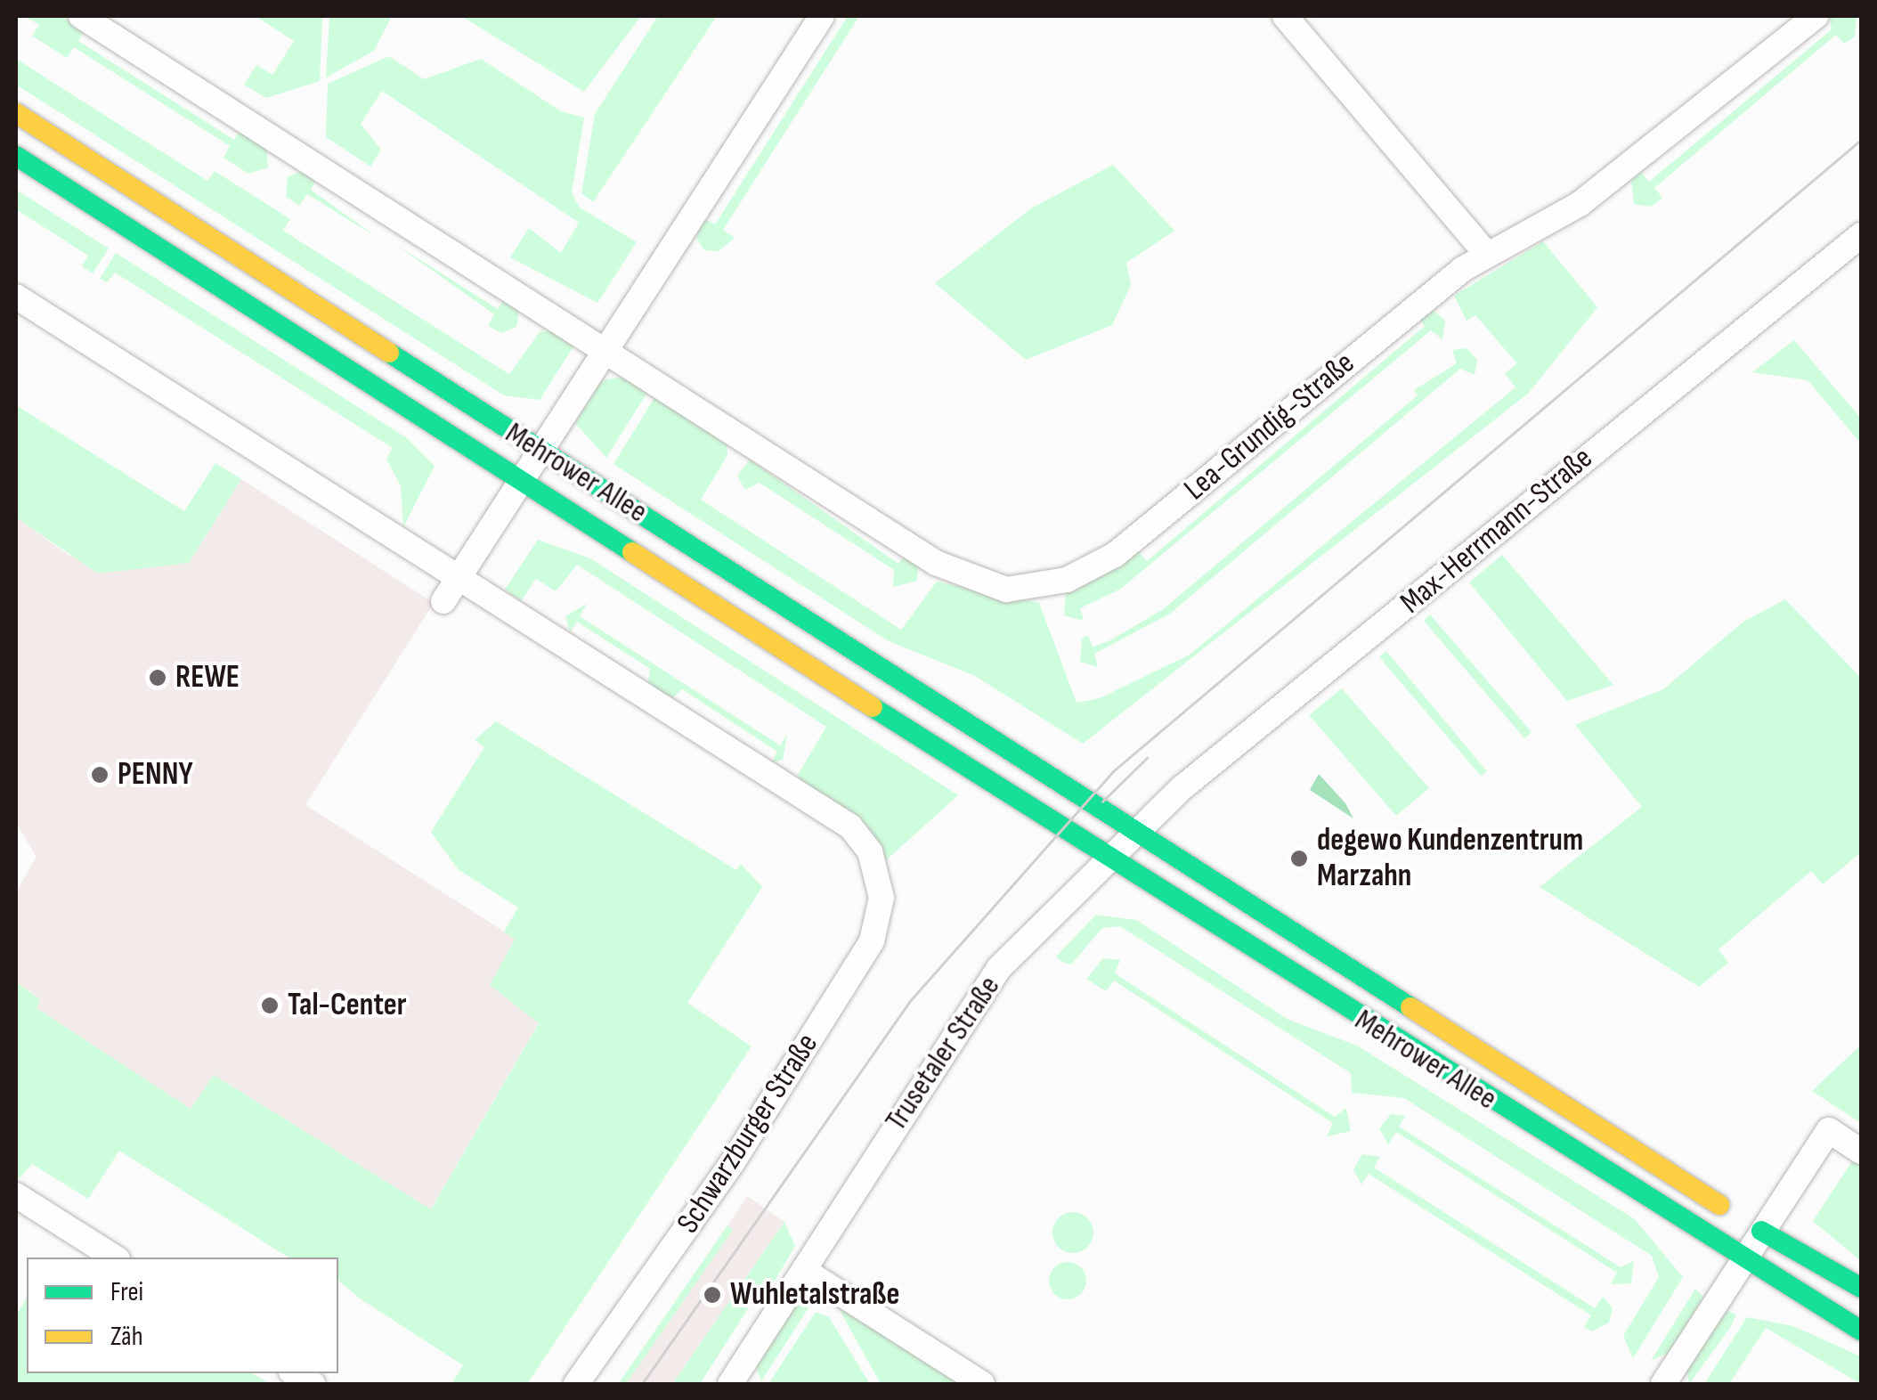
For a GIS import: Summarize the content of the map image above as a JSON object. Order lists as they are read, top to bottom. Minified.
{"streets":{"main road":["Mehrower Allee"],"street":["Lea-Grundig-Straße","Max-Herrmann-Straße","Trusetaler Straße","Schwarzburger Straße"]},"crossings":[["Mehrower Allee","Max-Herrmann-Straße"],["Mehrower Allee","Trusetaler Straße"]],"places":["REWE","PENNY","degewo Kundenzentrum Marzahn","Tal-Center","Wuhletalstraße"],"legend":["Frei","Zäh"]}
